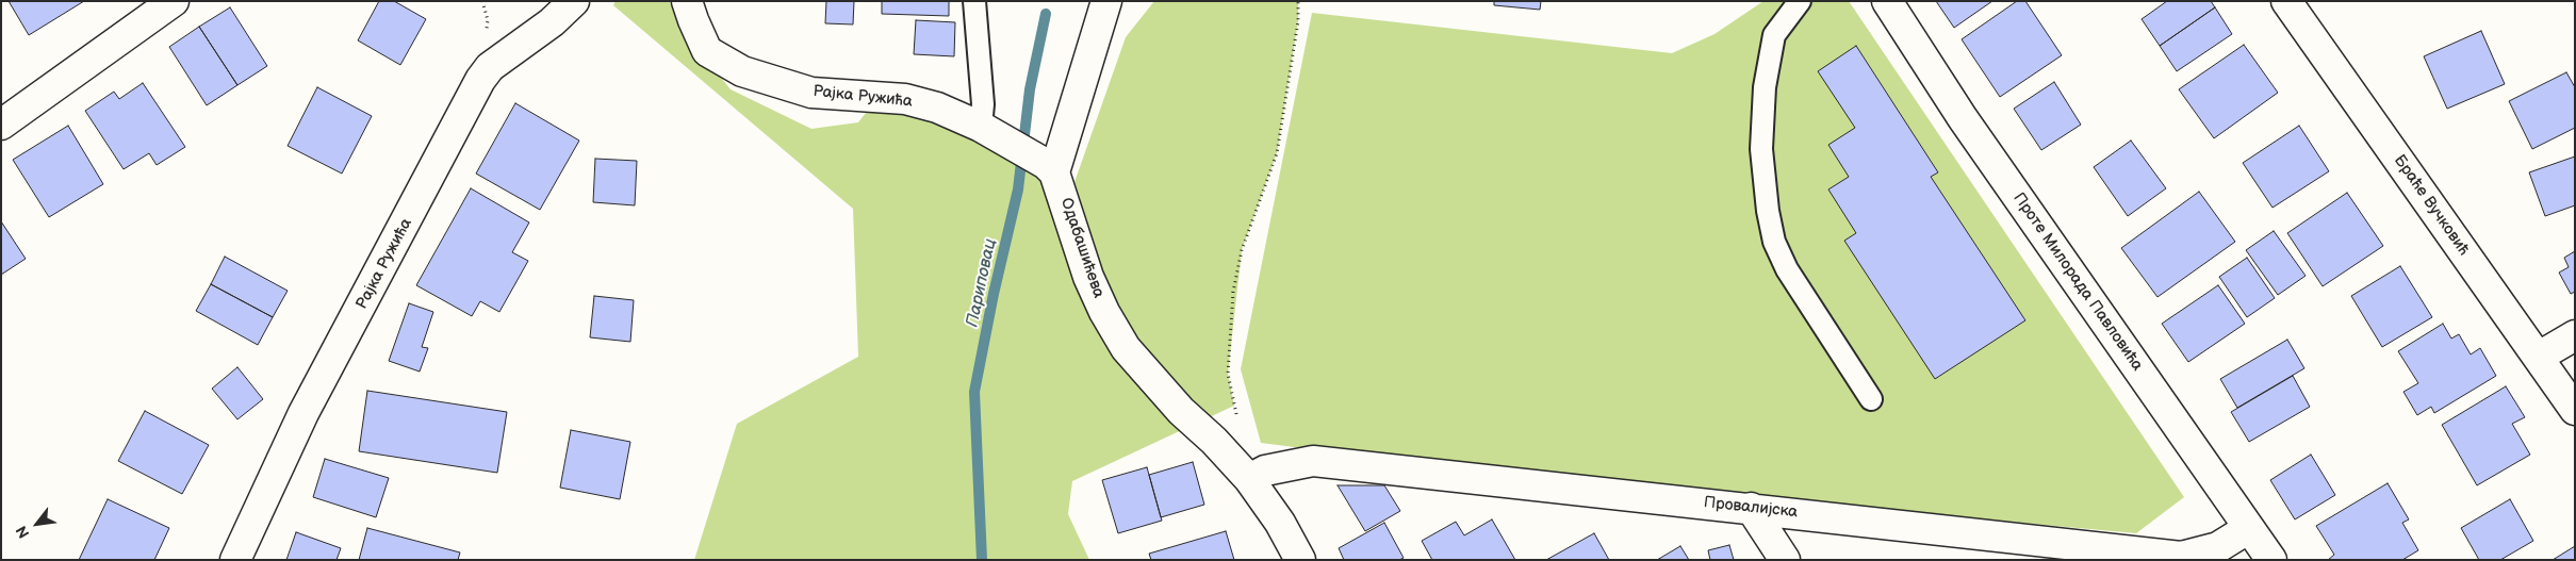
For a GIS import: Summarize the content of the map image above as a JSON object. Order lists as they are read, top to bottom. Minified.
{"streets":{"street":["Рајка Ружића","Браће Вучковић","Одабашићева","Проте Милорада Павловића","Провалијска"]},"crossings":[["Рајка Ружића","Одабашићева"],["Одабашићева","Провалијска"],["Проте Милорада Павловића","Провалијска"]],"water":["Париповац"],"north":"bottom left"}
